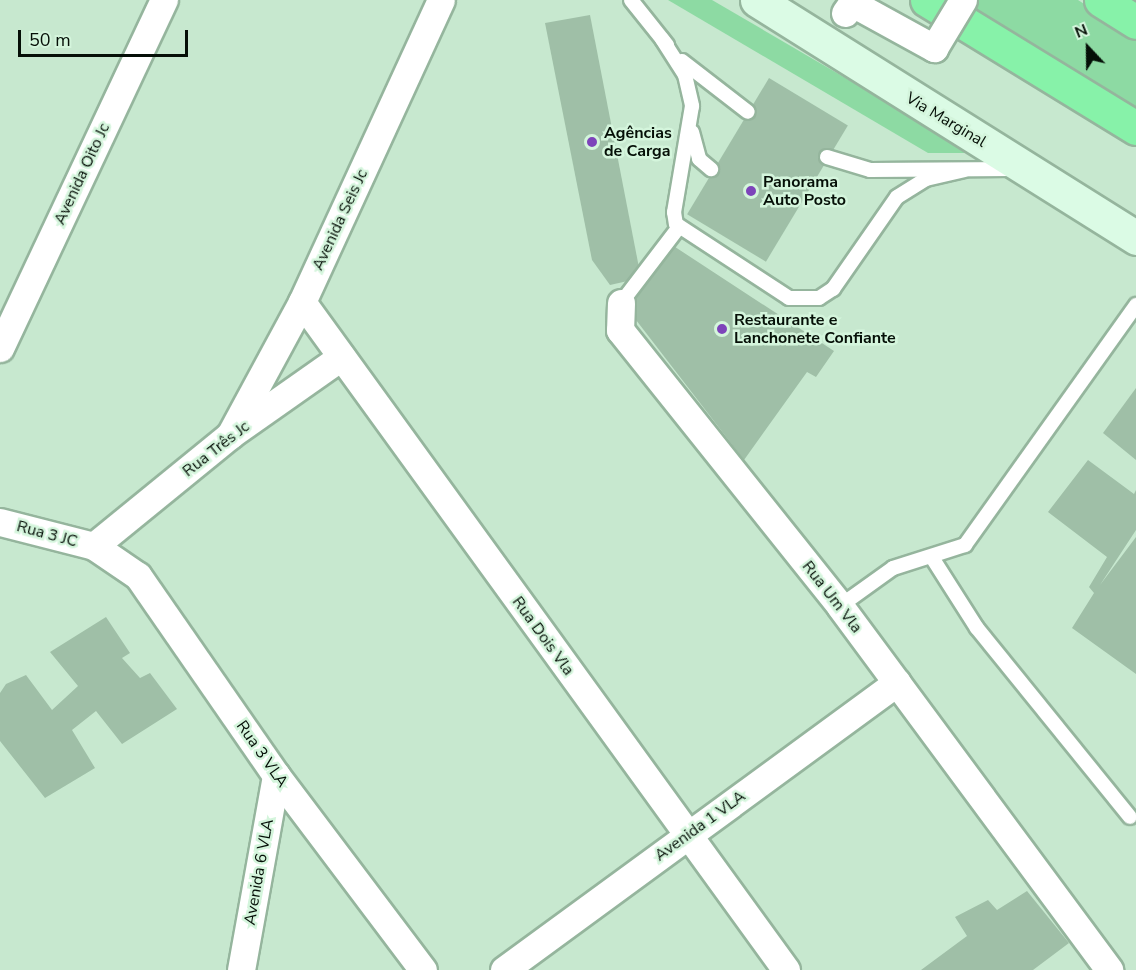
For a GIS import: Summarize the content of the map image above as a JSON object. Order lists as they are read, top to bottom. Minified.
{"streets":{"main road":["Via Marginal"],"street":["Avenida Oito Jc","Avenida Seis Jc","Rua Três Jc","Rua 3 JC","Rua Um Vla","Rua Dois Vla","Rua 3 VLA","Avenida 1 VLA","Avenida 6 VLA"]},"crossings":[["Avenida Seis Jc","Rua Três Jc"],["Avenida Seis Jc","Rua Dois Vla"],["Rua Três Jc","Rua 3 JC"],["Rua Três Jc","Rua Dois Vla"],["Rua Três Jc","Rua 3 VLA"],["Rua 3 JC","Rua 3 VLA"],["Rua Um Vla","Avenida 1 VLA"],["Rua Dois Vla","Avenida 1 VLA"],["Rua 3 VLA","Avenida 6 VLA"]],"places":["Agências de Carga","Panorama Auto Posto","Restaurante e Lanchonete Confiante"],"scale_bar":"50 m","north":"top"}
